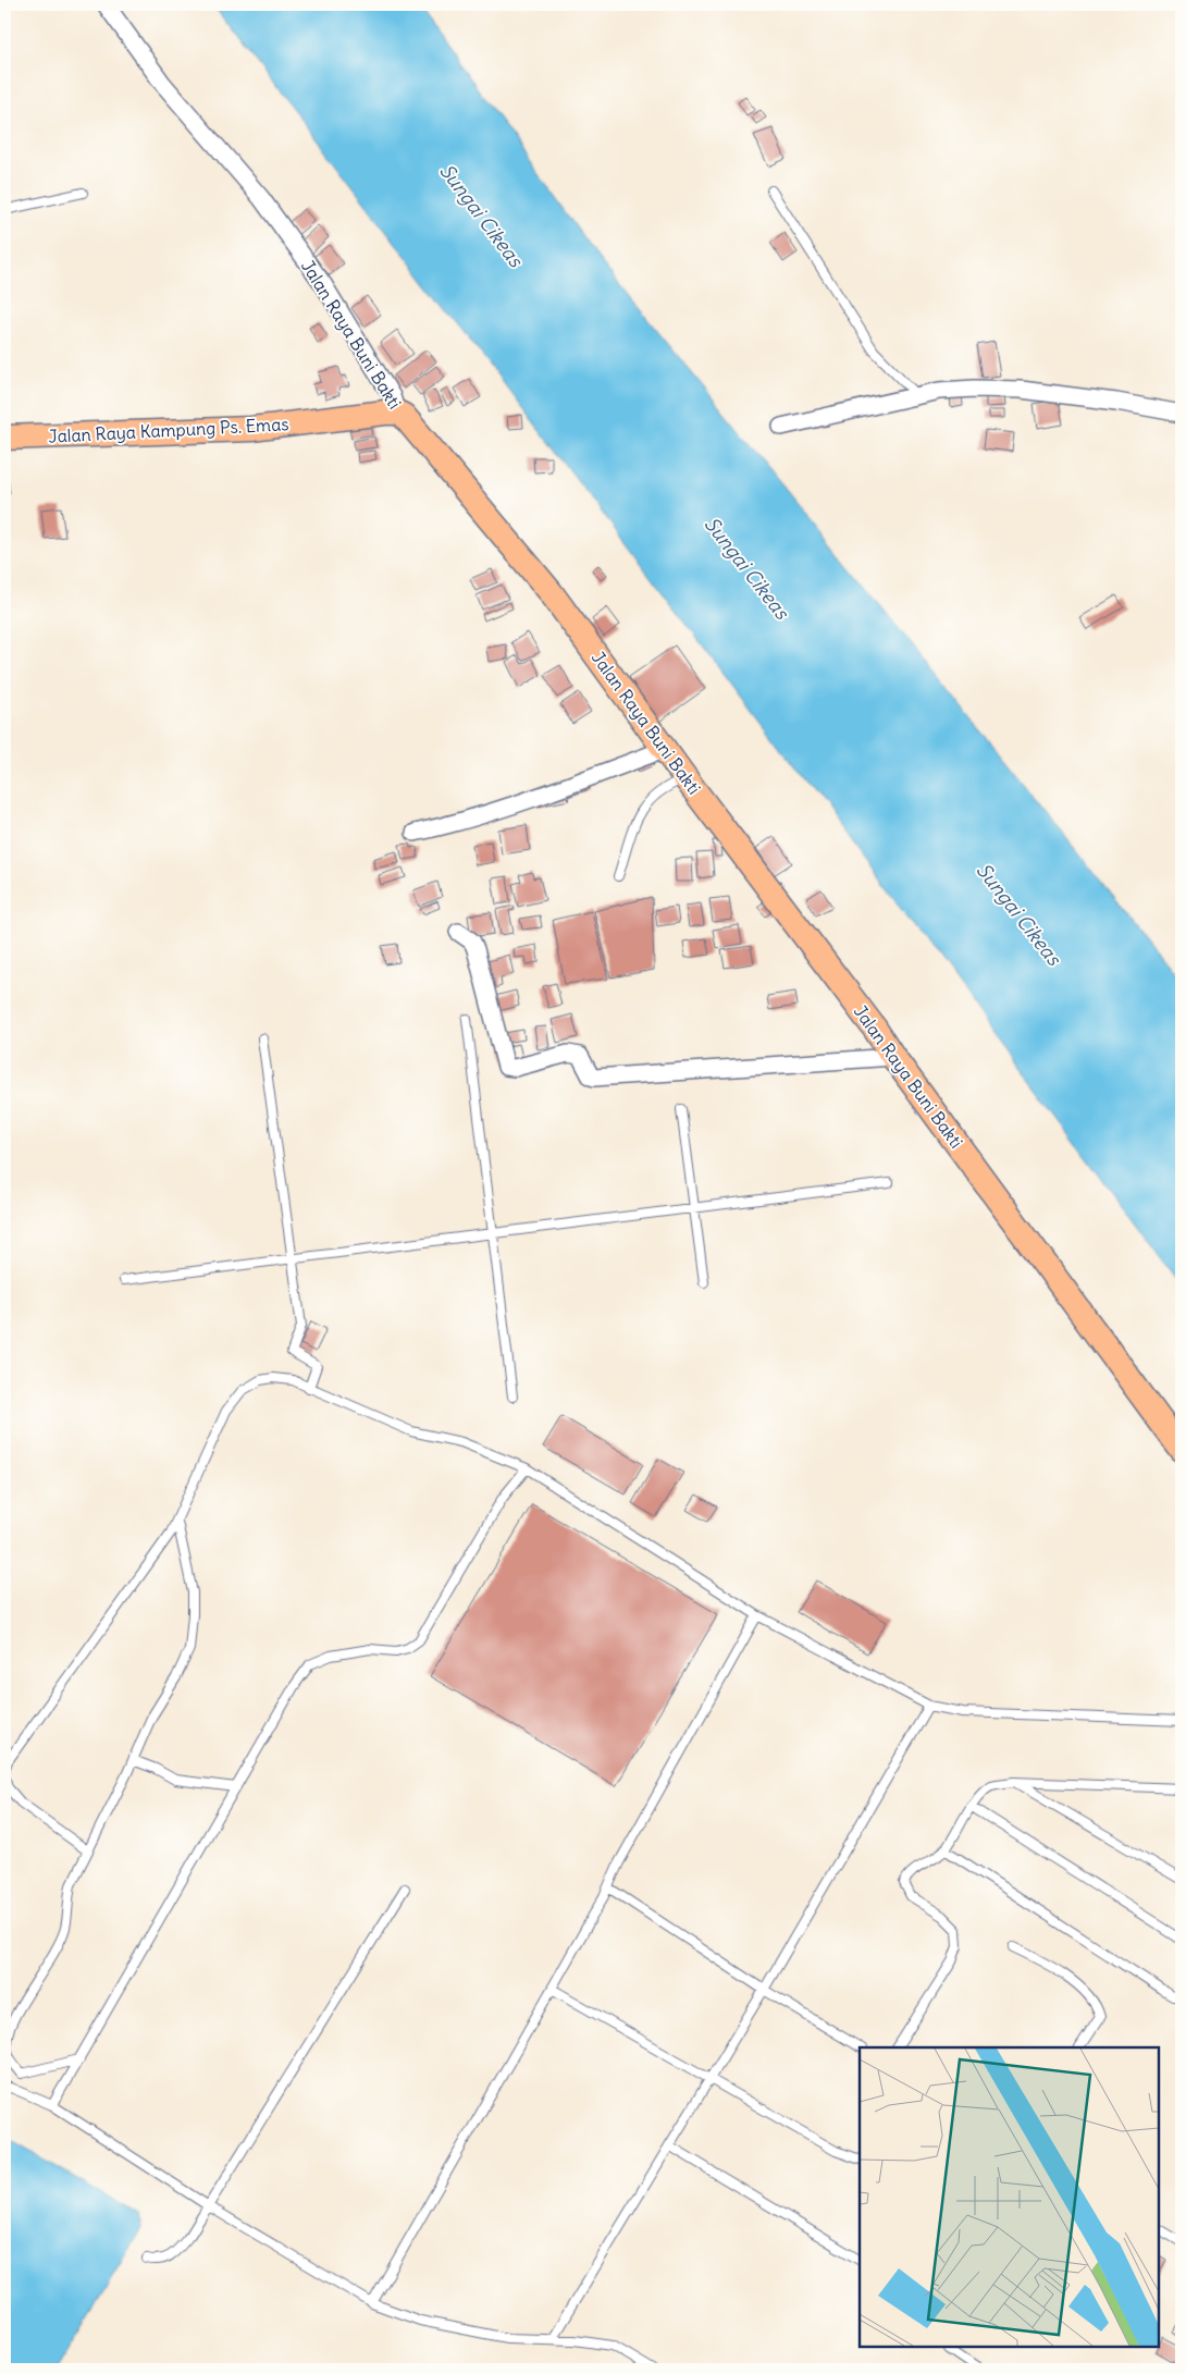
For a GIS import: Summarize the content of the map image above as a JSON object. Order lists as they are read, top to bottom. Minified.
{"streets":{"main road":["Jalan Raya Buni Bakti","Jalan Raya Kampung Ps. Emas"]},"crossings":[["Jalan Raya Buni Bakti","Jalan Raya Kampung Ps. Emas"]],"water":["Sungai Cikeas"]}
